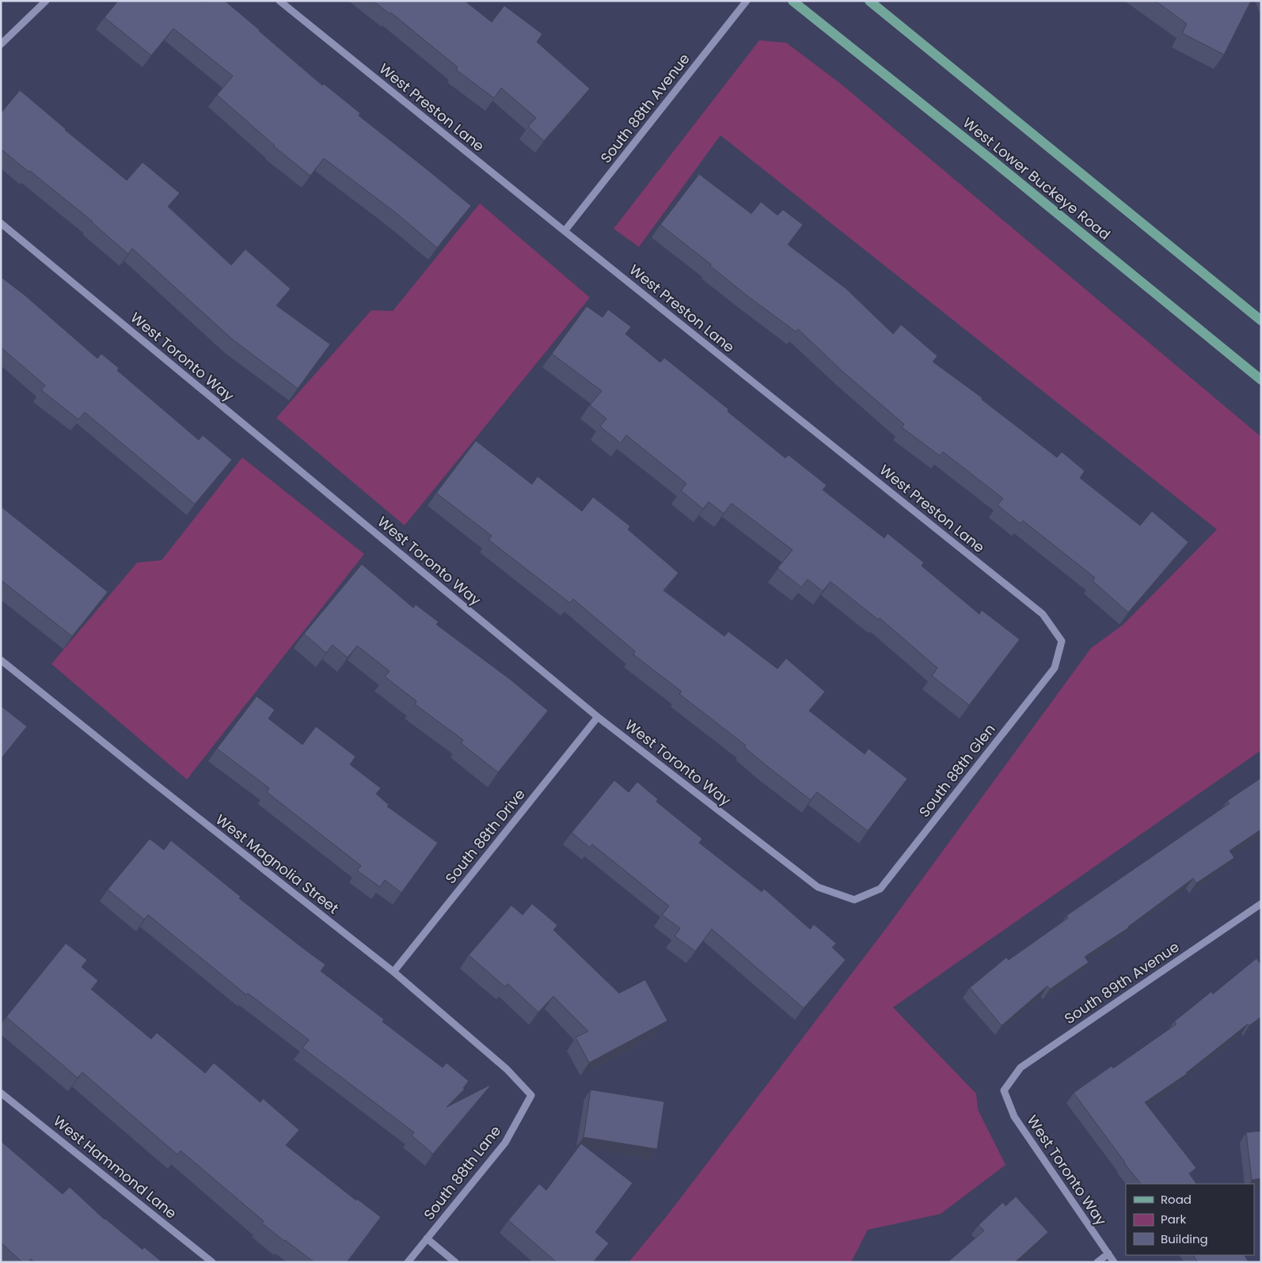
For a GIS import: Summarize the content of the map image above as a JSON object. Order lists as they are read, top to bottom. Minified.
{"streets":{"main road":["West Lower Buckeye Road"],"street":["West Preston Lane","South 88th Avenue","West Toronto Way","South 88th Glen","South 88th Drive","West Magnolia Street","South 89th Avenue","West Hammond Lane","South 88th Lane"]},"crossings":[["West Preston Lane","South 88th Avenue"],["West Preston Lane","South 88th Glen"],["West Toronto Way","South 88th Glen"],["West Toronto Way","South 88th Drive"],["West Toronto Way","South 89th Avenue"],["South 88th Drive","West Magnolia Street"],["West Magnolia Street","South 88th Lane"]],"legend":["Road","Park","Building"]}
